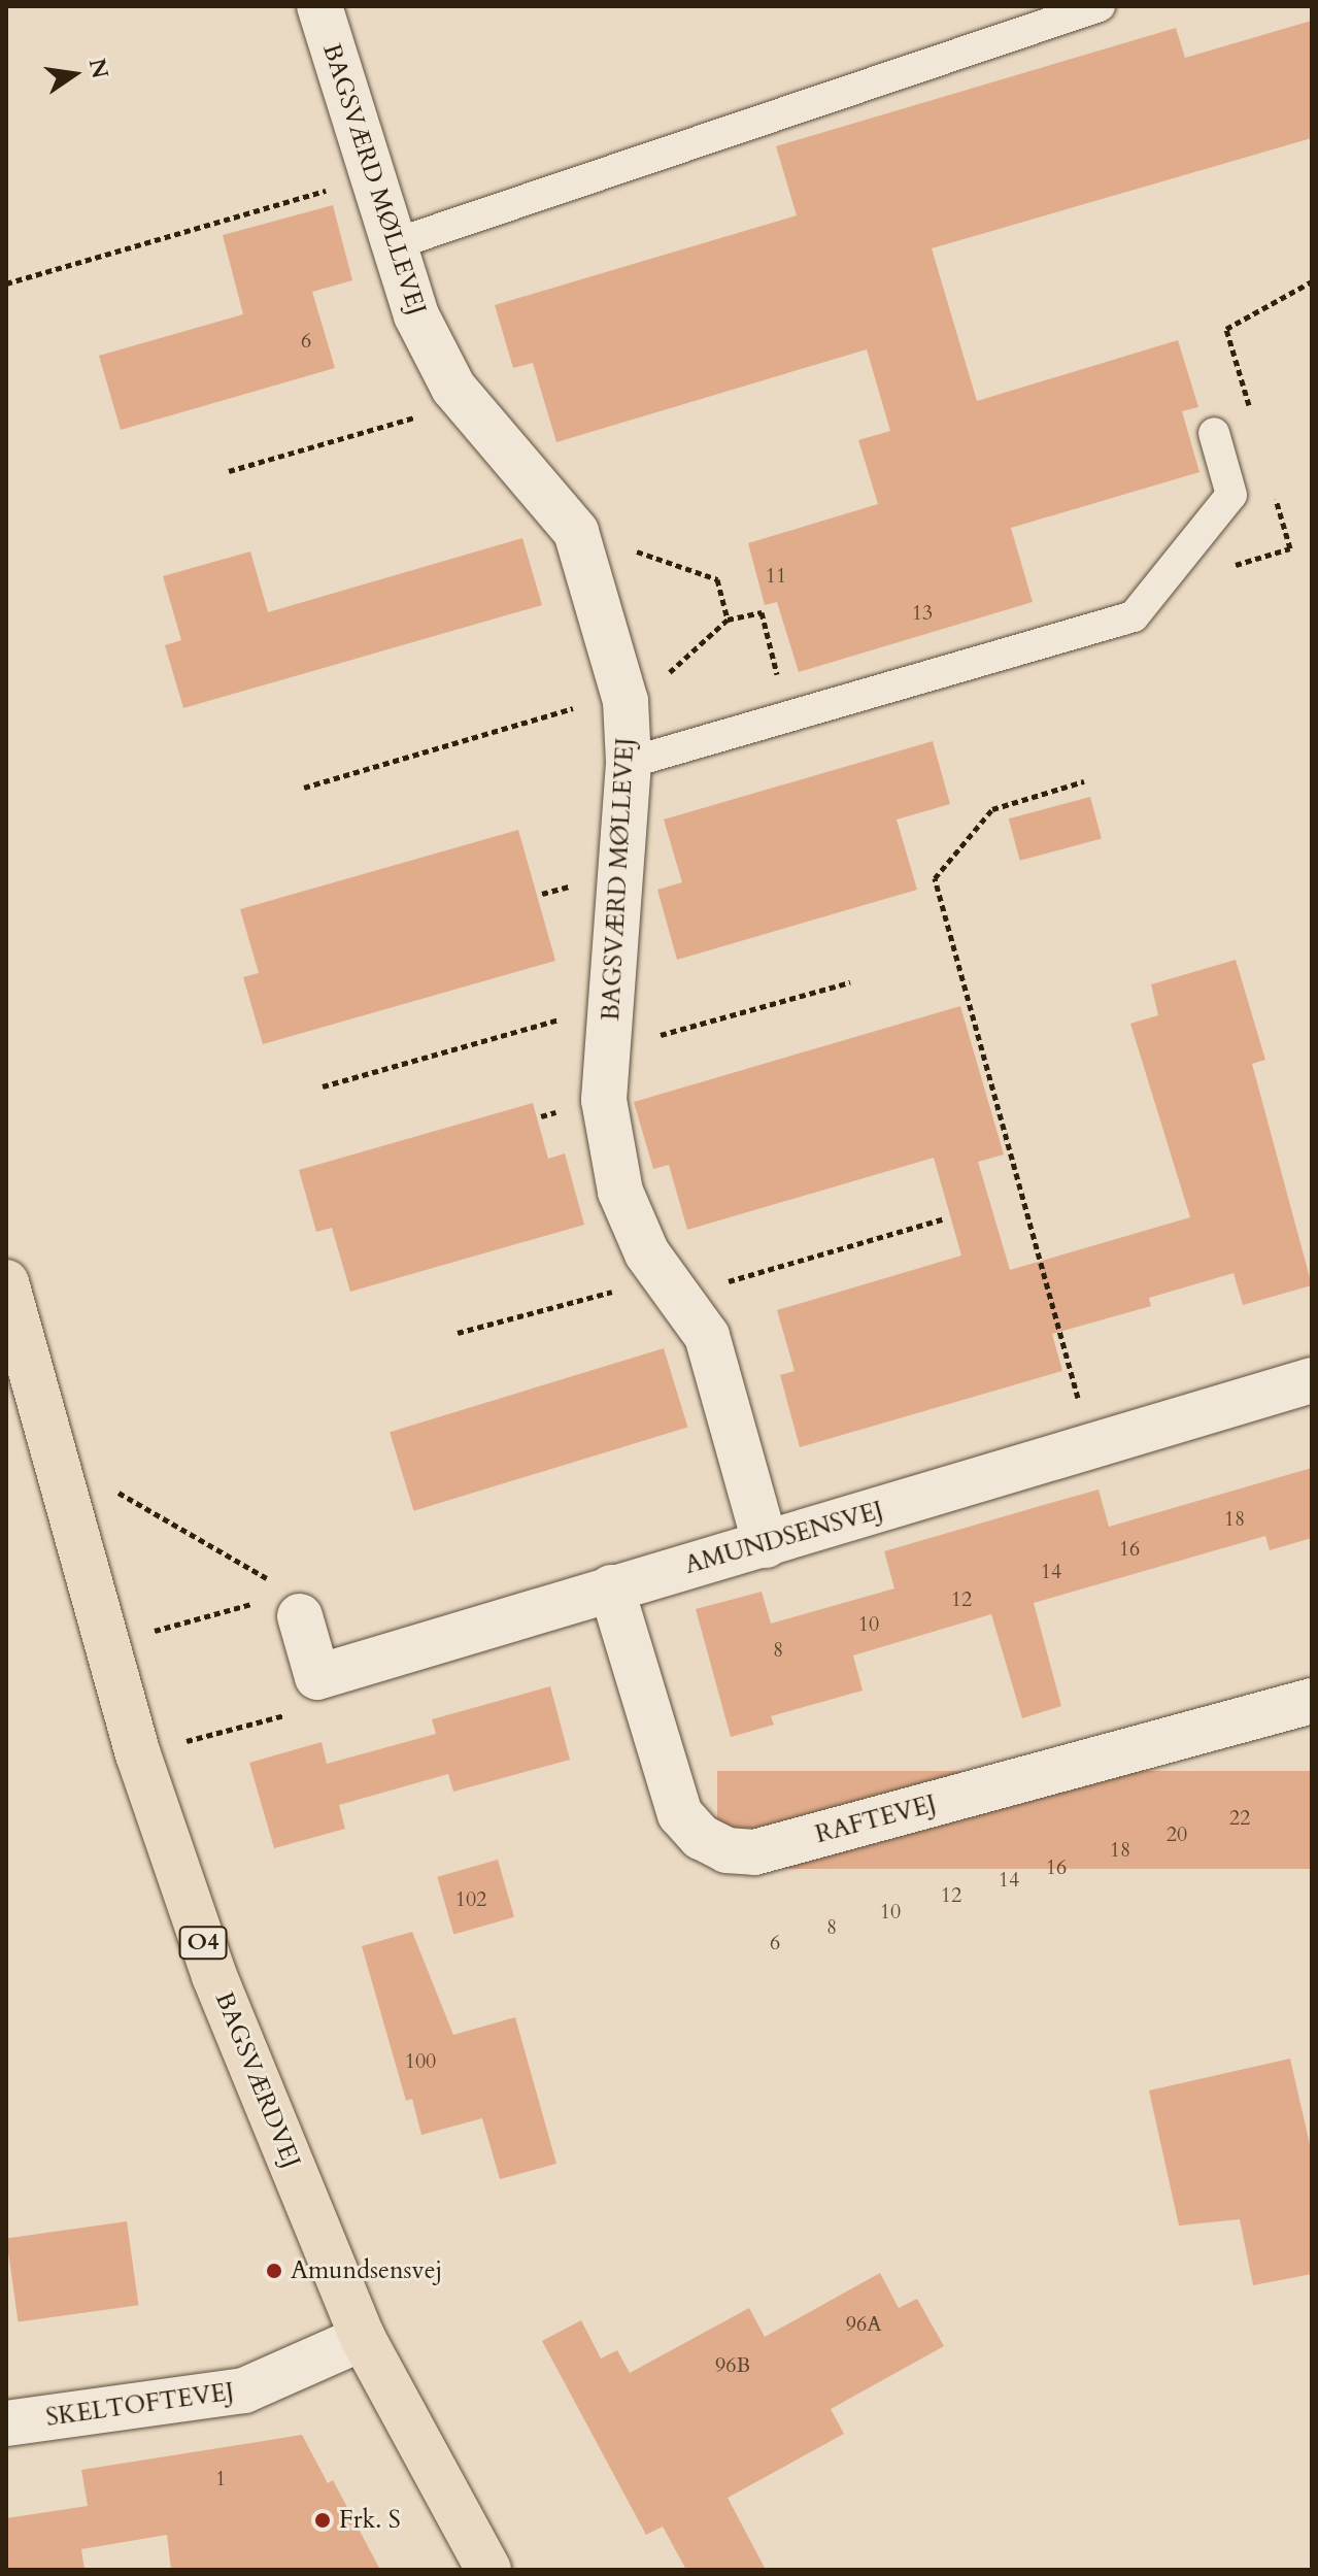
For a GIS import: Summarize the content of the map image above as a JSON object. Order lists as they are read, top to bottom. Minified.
{"streets":{"main road":["O4","BAGSVÆRDVEJ"],"street":["BAGSVÆRD MØLLEVEJ","AMUNDSENSVEJ","RAFTEVEJ","SKELTOFTEVEJ"]},"crossings":[["BAGSVÆRD MØLLEVEJ","AMUNDSENSVEJ"],["AMUNDSENSVEJ","RAFTEVEJ"],["BAGSVÆRDVEJ","SKELTOFTEVEJ"]],"places":["Amundsensvej","Frk. S"],"house_numbers":["6","11","13","18","16","14","12","10","8","22","20","18","16","14","12","102","10","8","6","100","96A","96B","1"],"north":"right"}
